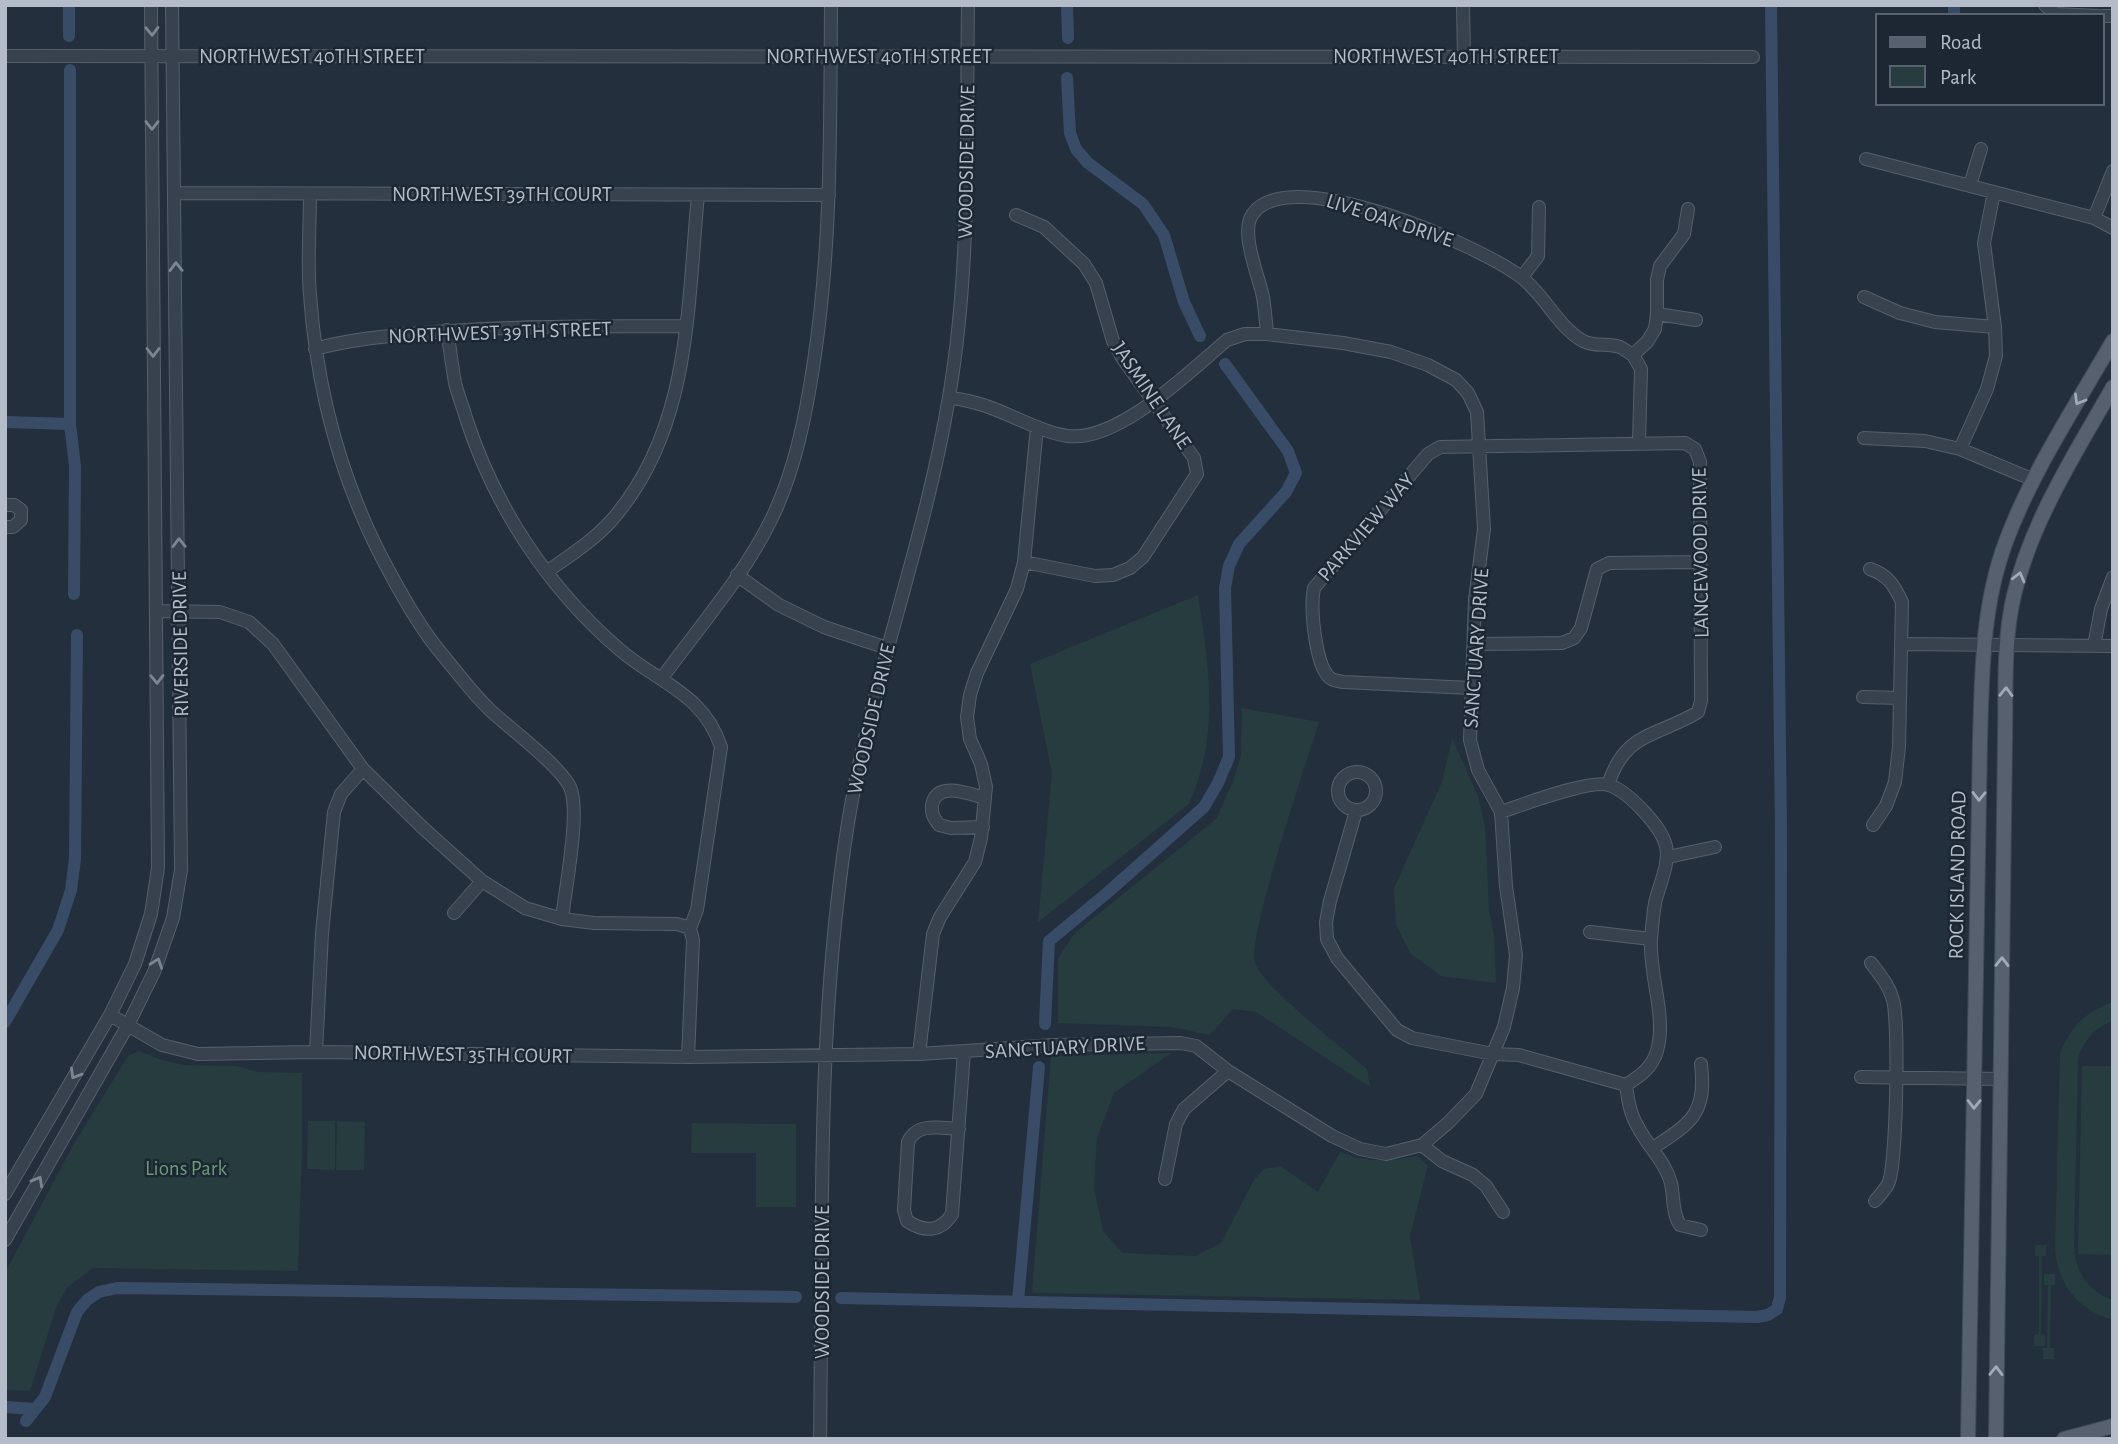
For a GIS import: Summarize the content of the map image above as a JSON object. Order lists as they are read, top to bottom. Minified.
{"streets":{"main road":["ROCK ISLAND ROAD"],"street":["NORTHWEST 40TH STREET","WOODSIDE DRIVE","NORTHWEST 39TH COURT","LIVE OAK DRIVE","NORTHWEST 39TH STREET","JASMINE LANE","PARKVIEW WAY","LANCEWOOD DRIVE","RIVERSIDE DRIVE","SANCTUARY DRIVE","NORTHWEST 35TH COURT"]},"crossings":[["NORTHWEST 40TH STREET","WOODSIDE DRIVE"],["NORTHWEST 40TH STREET","RIVERSIDE DRIVE"],["WOODSIDE DRIVE","SANCTUARY DRIVE"],["WOODSIDE DRIVE","NORTHWEST 35TH COURT"],["NORTHWEST 39TH COURT","RIVERSIDE DRIVE"],["LIVE OAK DRIVE","SANCTUARY DRIVE"],["JASMINE LANE","SANCTUARY DRIVE"],["PARKVIEW WAY","LANCEWOOD DRIVE"],["PARKVIEW WAY","SANCTUARY DRIVE"],["LANCEWOOD DRIVE","SANCTUARY DRIVE"],["RIVERSIDE DRIVE","NORTHWEST 35TH COURT"],["SANCTUARY DRIVE","NORTHWEST 35TH COURT"]],"parks":["Lions Park"],"legend":["Road","Park"]}
